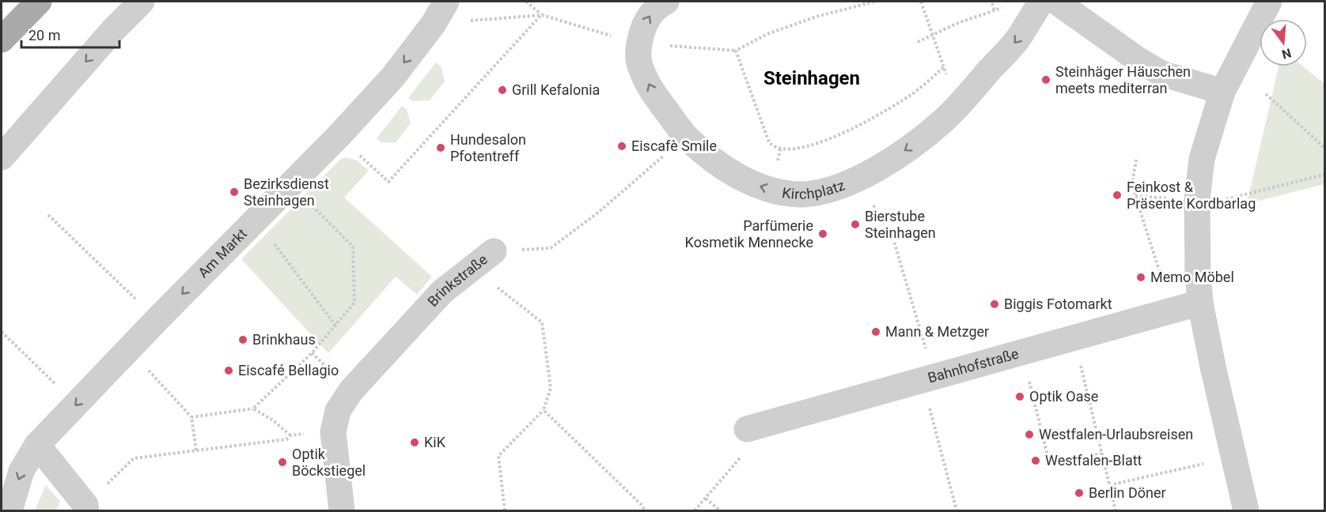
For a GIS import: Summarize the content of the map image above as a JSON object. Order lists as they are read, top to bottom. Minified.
{"streets":{"street":["Kirchplatz","Am Markt","Brinkstraße","Bahnhofstraße"]},"crossings":[["Kirchplatz","Brinkstraße"]],"districts":["Steinhagen"],"places":["Steinhäger Häuschen meets mediterran","Grill Kefalonia","Eiscafè Smile","Hundesalon Pfotentreff","Bezirksdienst Steinhagen","Feinkost & Präsente Kordbarlag","Bierstube Steinhagen","Parfümerie Kosmetik Mennecke","Memo Möbel","Biggis Fotomarkt","Mann & Metzger","Brinkhaus","Eiscafé Bellagio","Optik Oase","Westfalen-Urlaubsreisen","KiK","Westfalen-Blatt","Optik Böckstiegel","Berlin Döner"],"scale_bar":"20 m","north":"bottom"}
